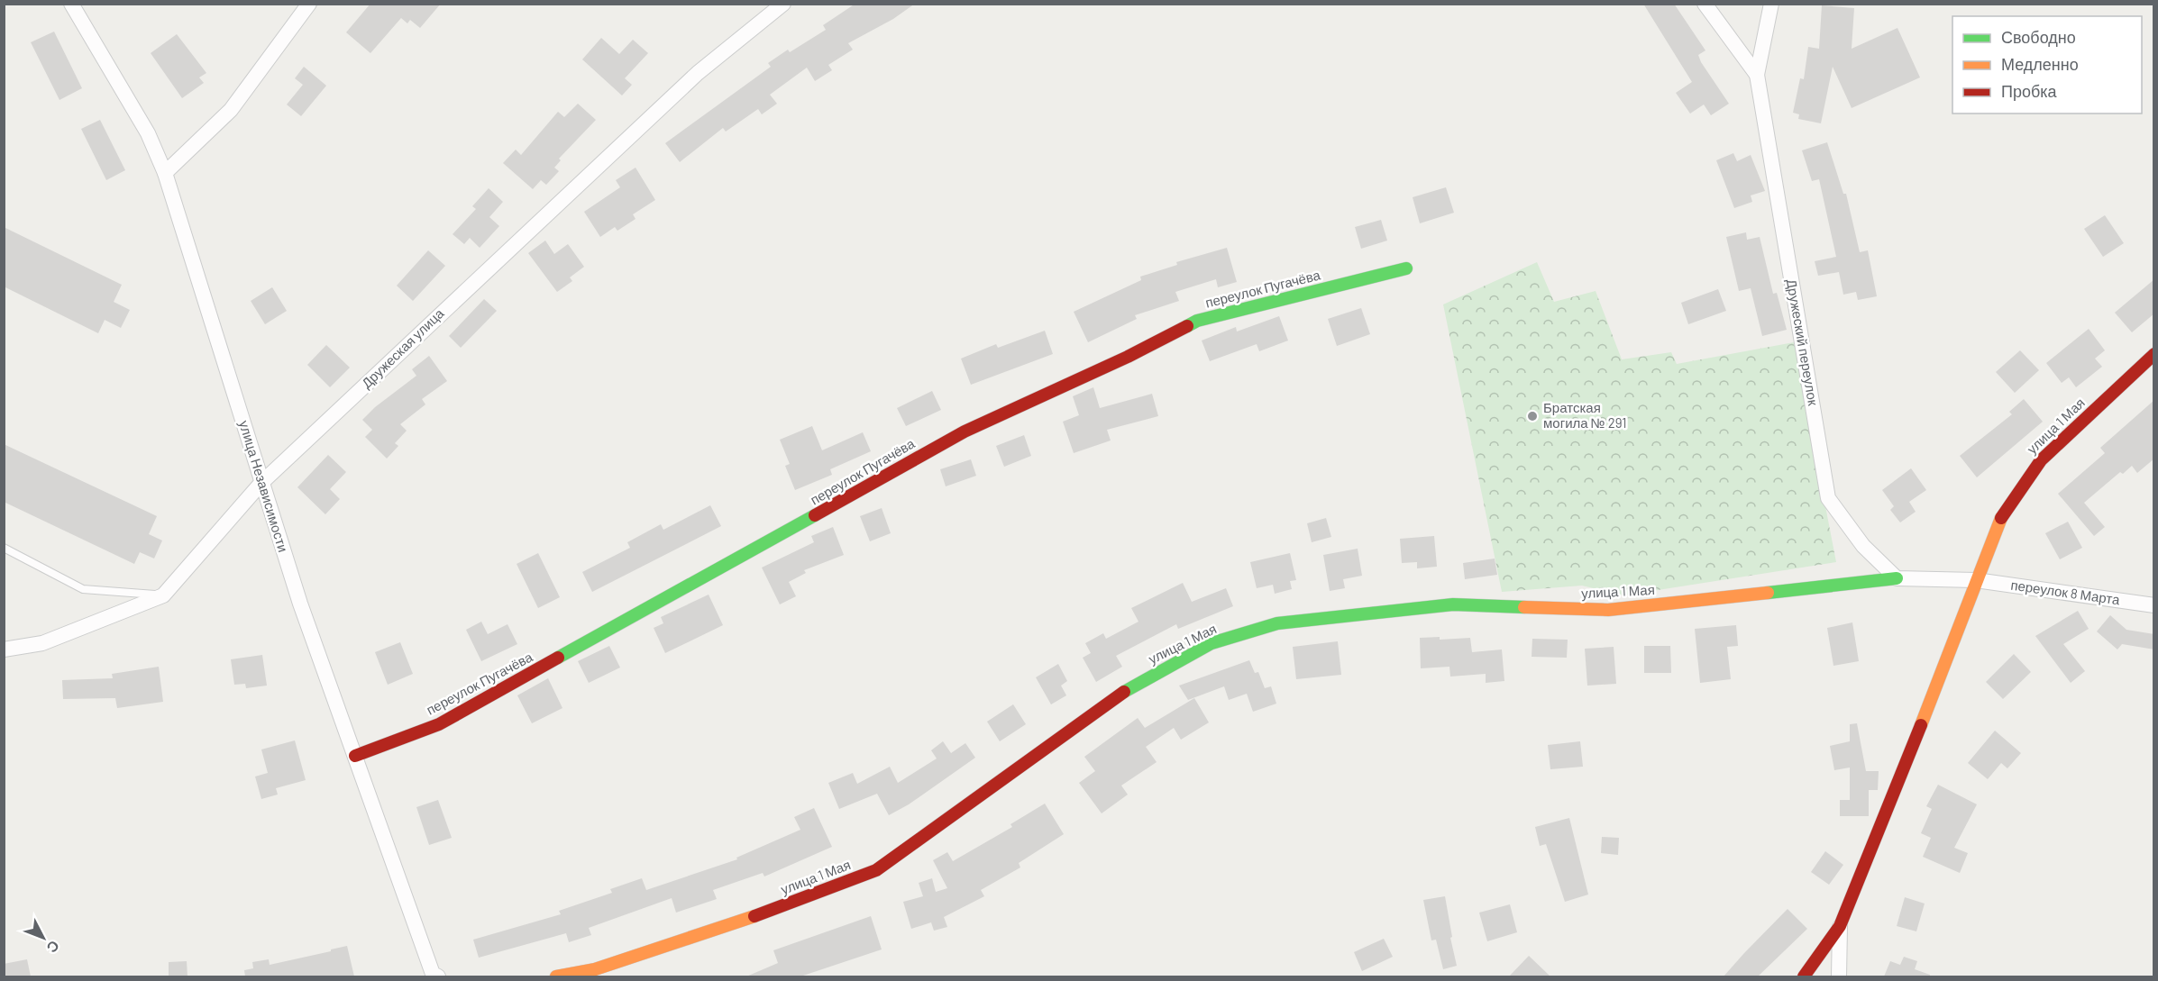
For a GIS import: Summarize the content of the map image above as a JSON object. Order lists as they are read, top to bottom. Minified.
{"streets":{"street":["переулок Пугачёва","Дружеский переулок","Дружеская улица","улица 1 Мая","улица Независимости","переулок 8 Марта"]},"crossings":[["переулок Пугачёва","улица Независимости"],["Дружеский переулок","улица 1 Мая"],["Дружеская улица","улица Независимости"],["улица 1 Мая","переулок 8 Марта"]],"places":["Братская могила № 291"],"legend":["Свободно","Медленно","Пробка"],"north":"bottom right"}
